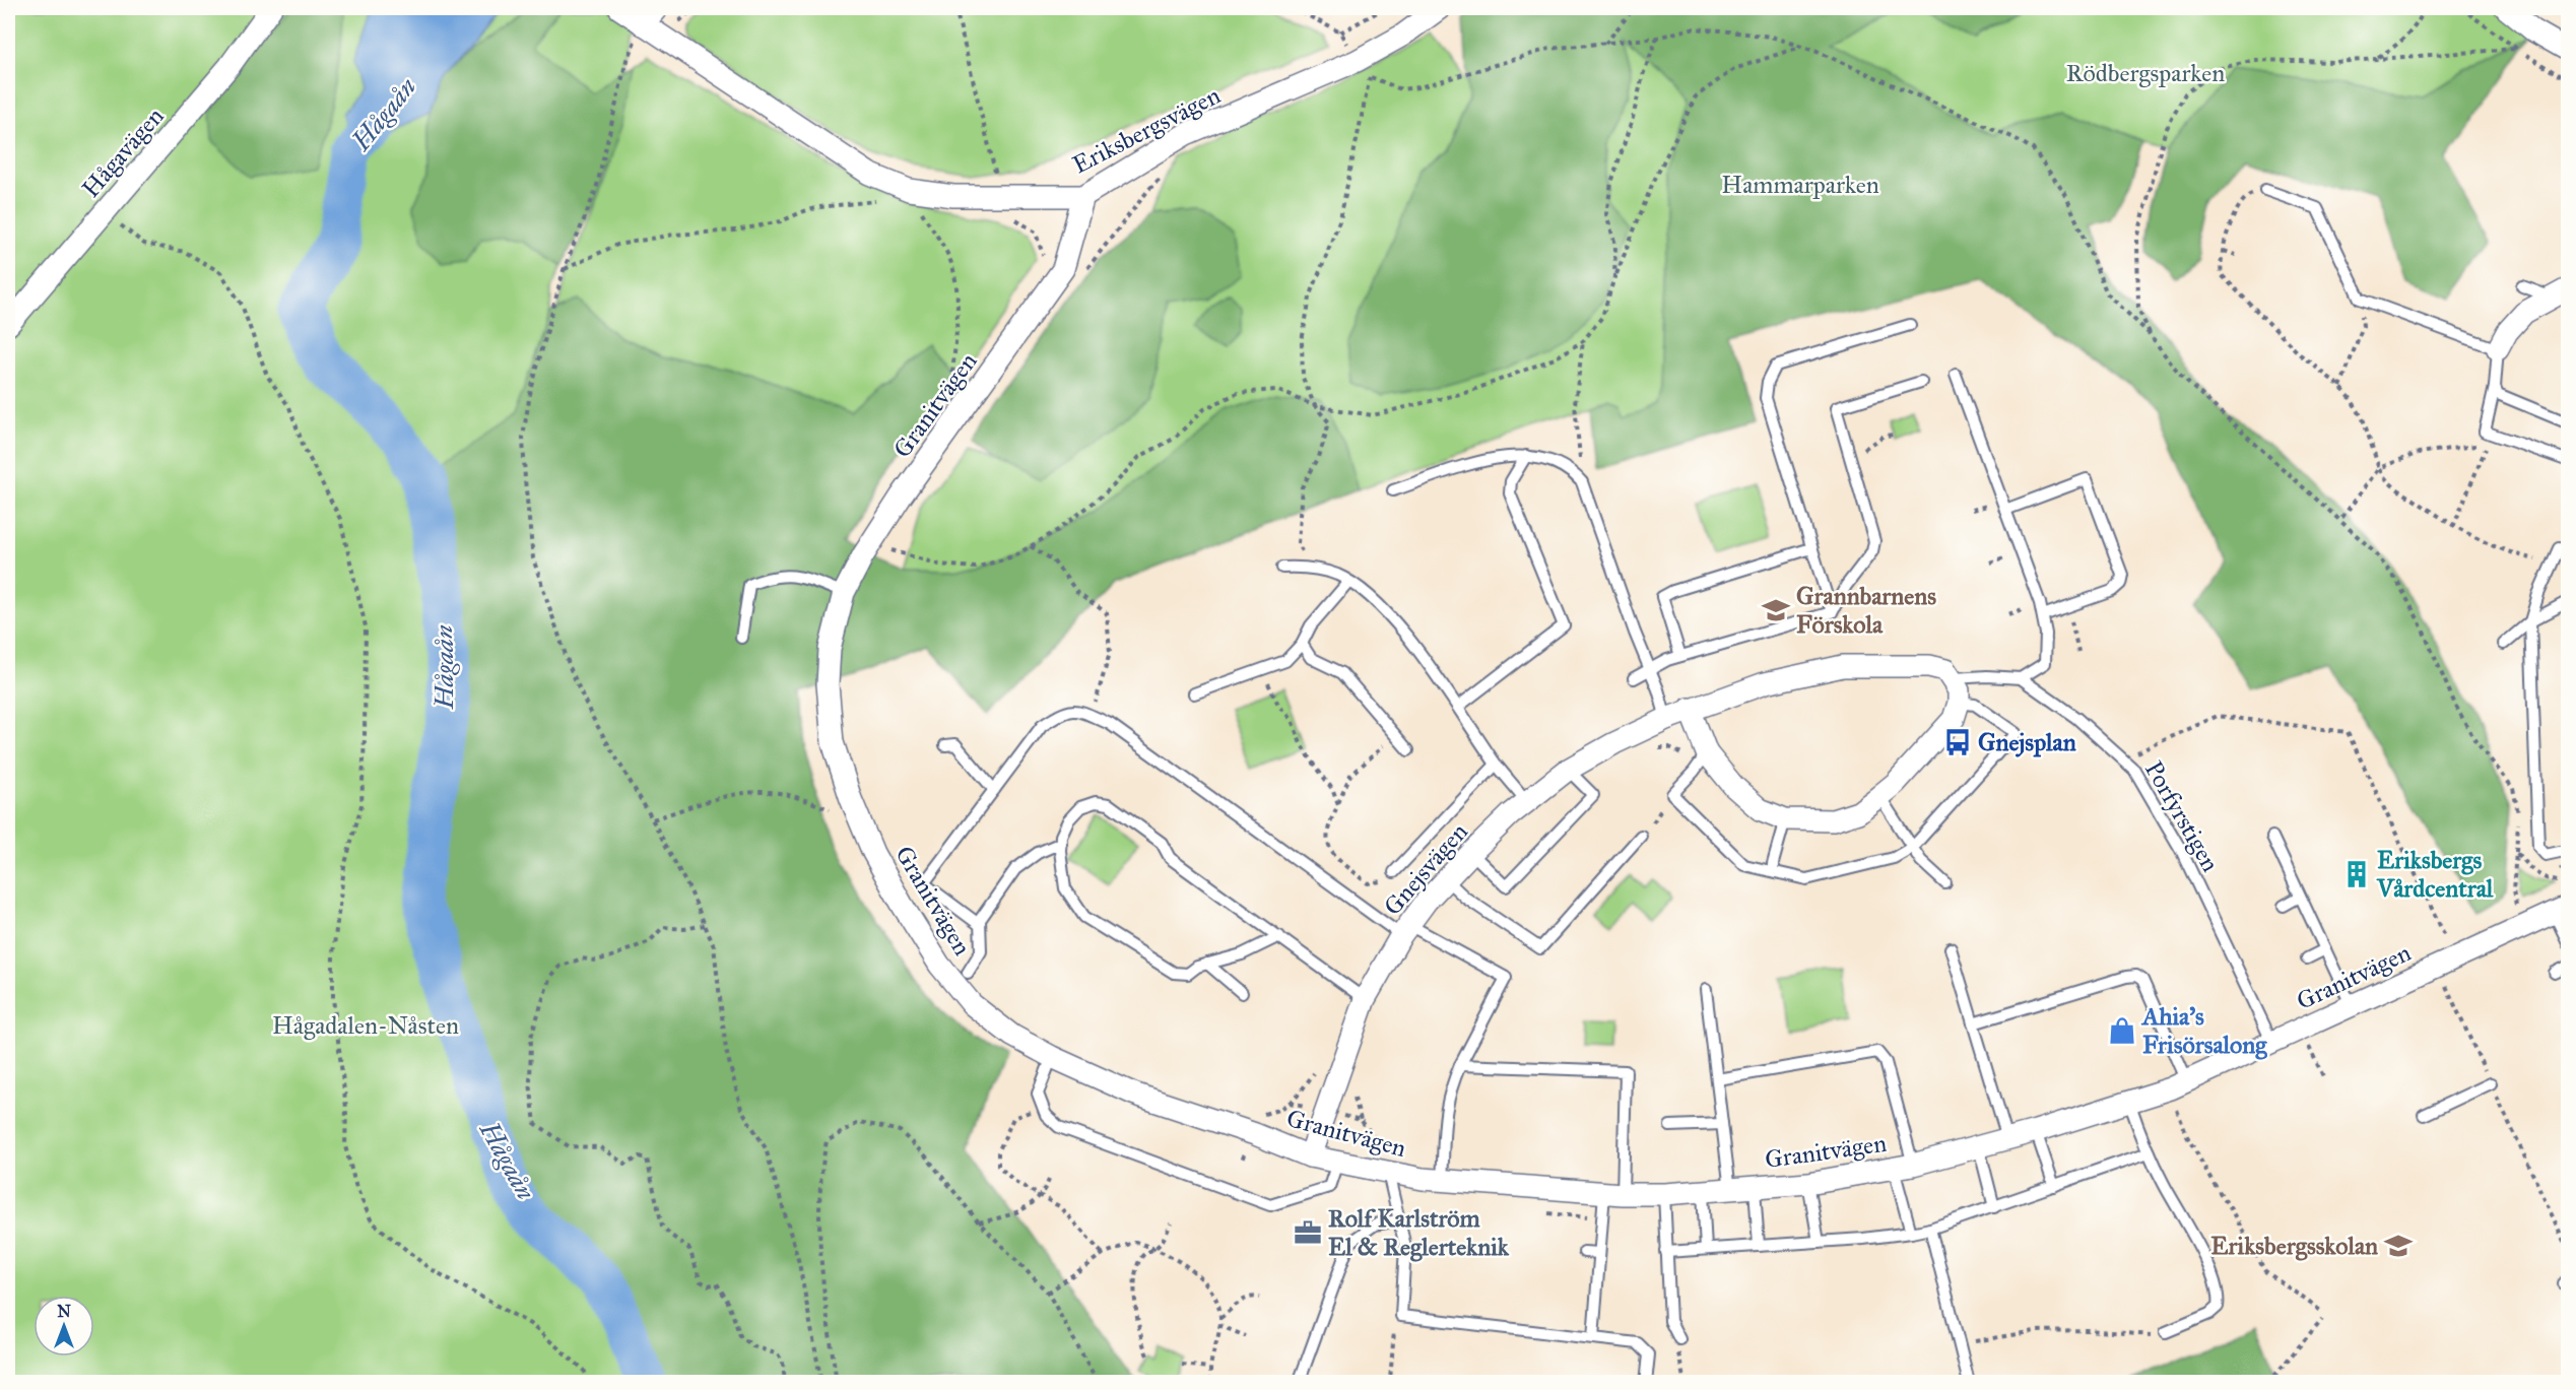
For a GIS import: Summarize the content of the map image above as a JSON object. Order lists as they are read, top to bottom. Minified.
{"streets":{"street":["Eriksbergsvägen","Hågavägen","Granitvägen","Gnejsvägen"],"lane":["Porfyrstigen"]},"crossings":[["Eriksbergsvägen","Granitvägen"],["Granitvägen","Porfyrstigen"],["Granitvägen","Gnejsvägen"]],"water":["Hågaån"],"parks":["Rödbergsparken","Hammarparken","Hågadalen-Nåsten"],"places":{"school or university":["Grannbarnens Förskola","Eriksbergsskolan"],"bus stop":["Gnejsplan"],"building":["Eriksbergs Vårdcentral"],"shop":["Ahia's Frisörsalong"],"office":["Rolf Karlström El & Reglerteknik"]},"north":"top"}
